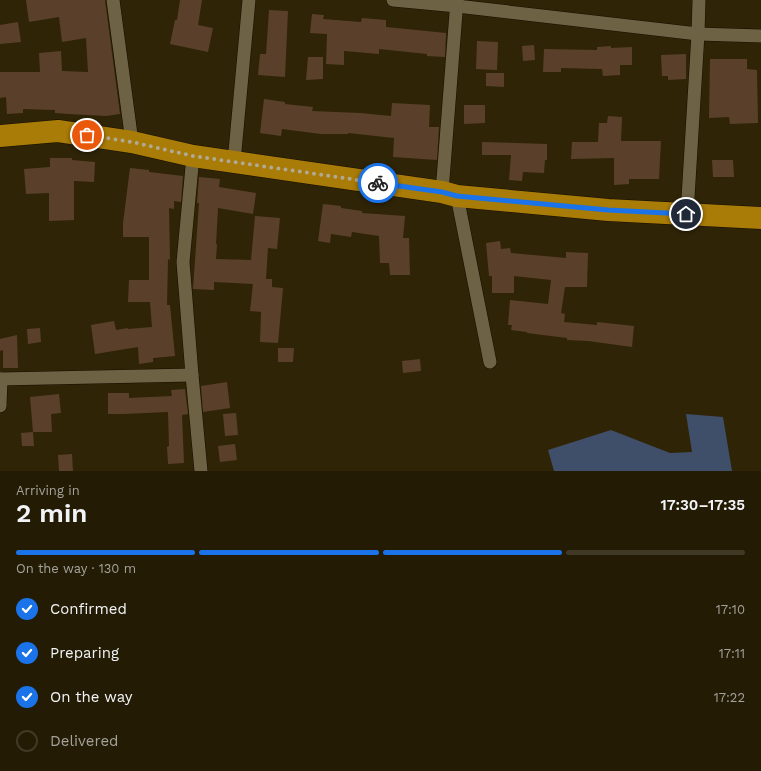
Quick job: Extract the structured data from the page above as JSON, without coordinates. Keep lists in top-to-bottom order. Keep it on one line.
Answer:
{"page":{"heading":["2 min","Arriving in","17:30–17:35"],"bar":"On the way · 130 m","list":[["Confirmed","17:10"],["Preparing","17:11"],["On the way","17:22"],"Delivered"]}}
